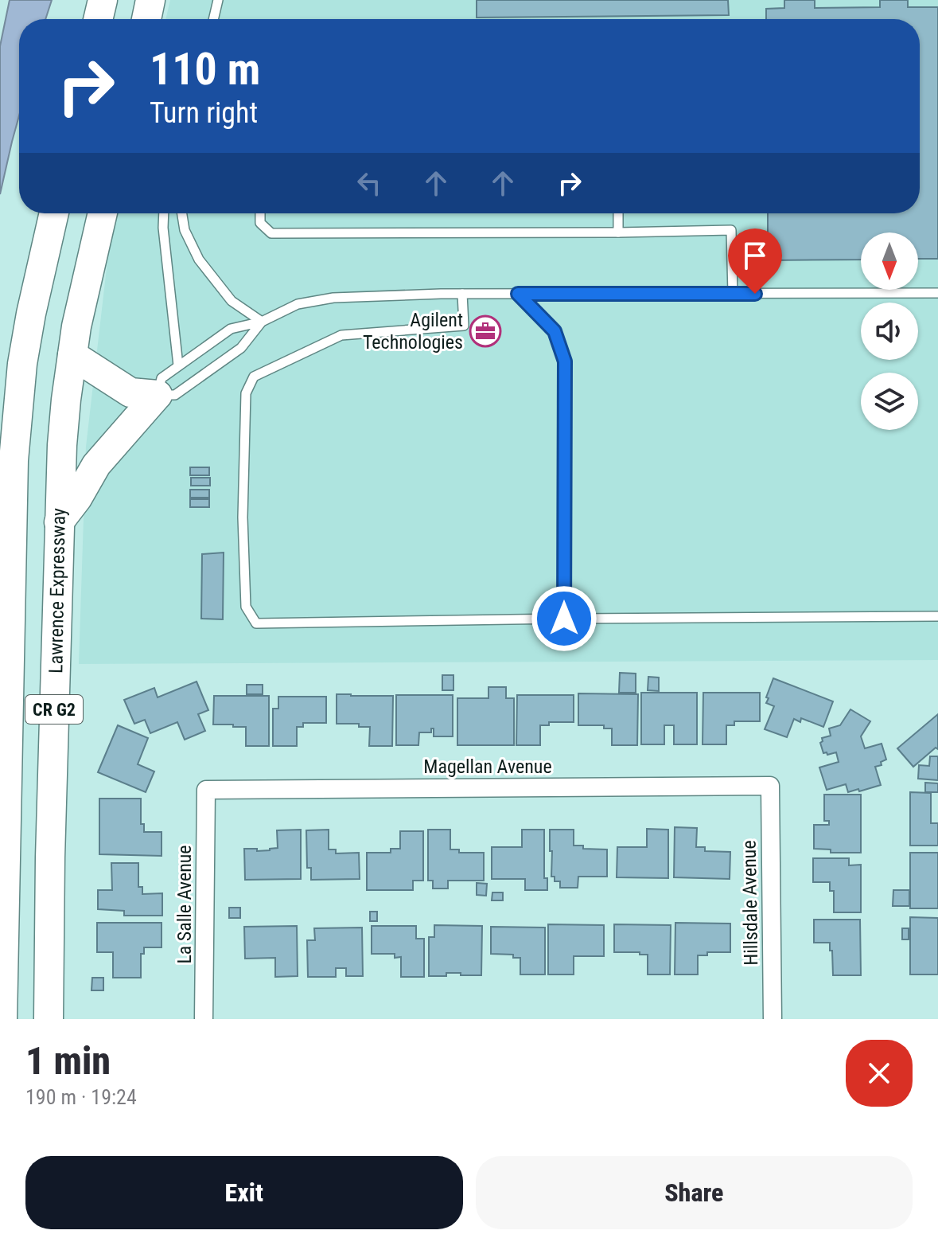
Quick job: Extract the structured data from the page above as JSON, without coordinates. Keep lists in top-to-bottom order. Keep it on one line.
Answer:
{"streets":{"highway":["Lawrence Expressway","CR G2"],"street":["Magellan Avenue","Hillsdale Avenue","La Salle Avenue"]},"crossings":[["Magellan Avenue","Hillsdale Avenue"],["Magellan Avenue","La Salle Avenue"]],"places":{"office":["Agilent Technologies"]},"north":"bottom","page":{"turn":["110 m","Turn right"],"heading":["1 min","190 m · 19:24"],"buttons":["Exit","Share"]}}
